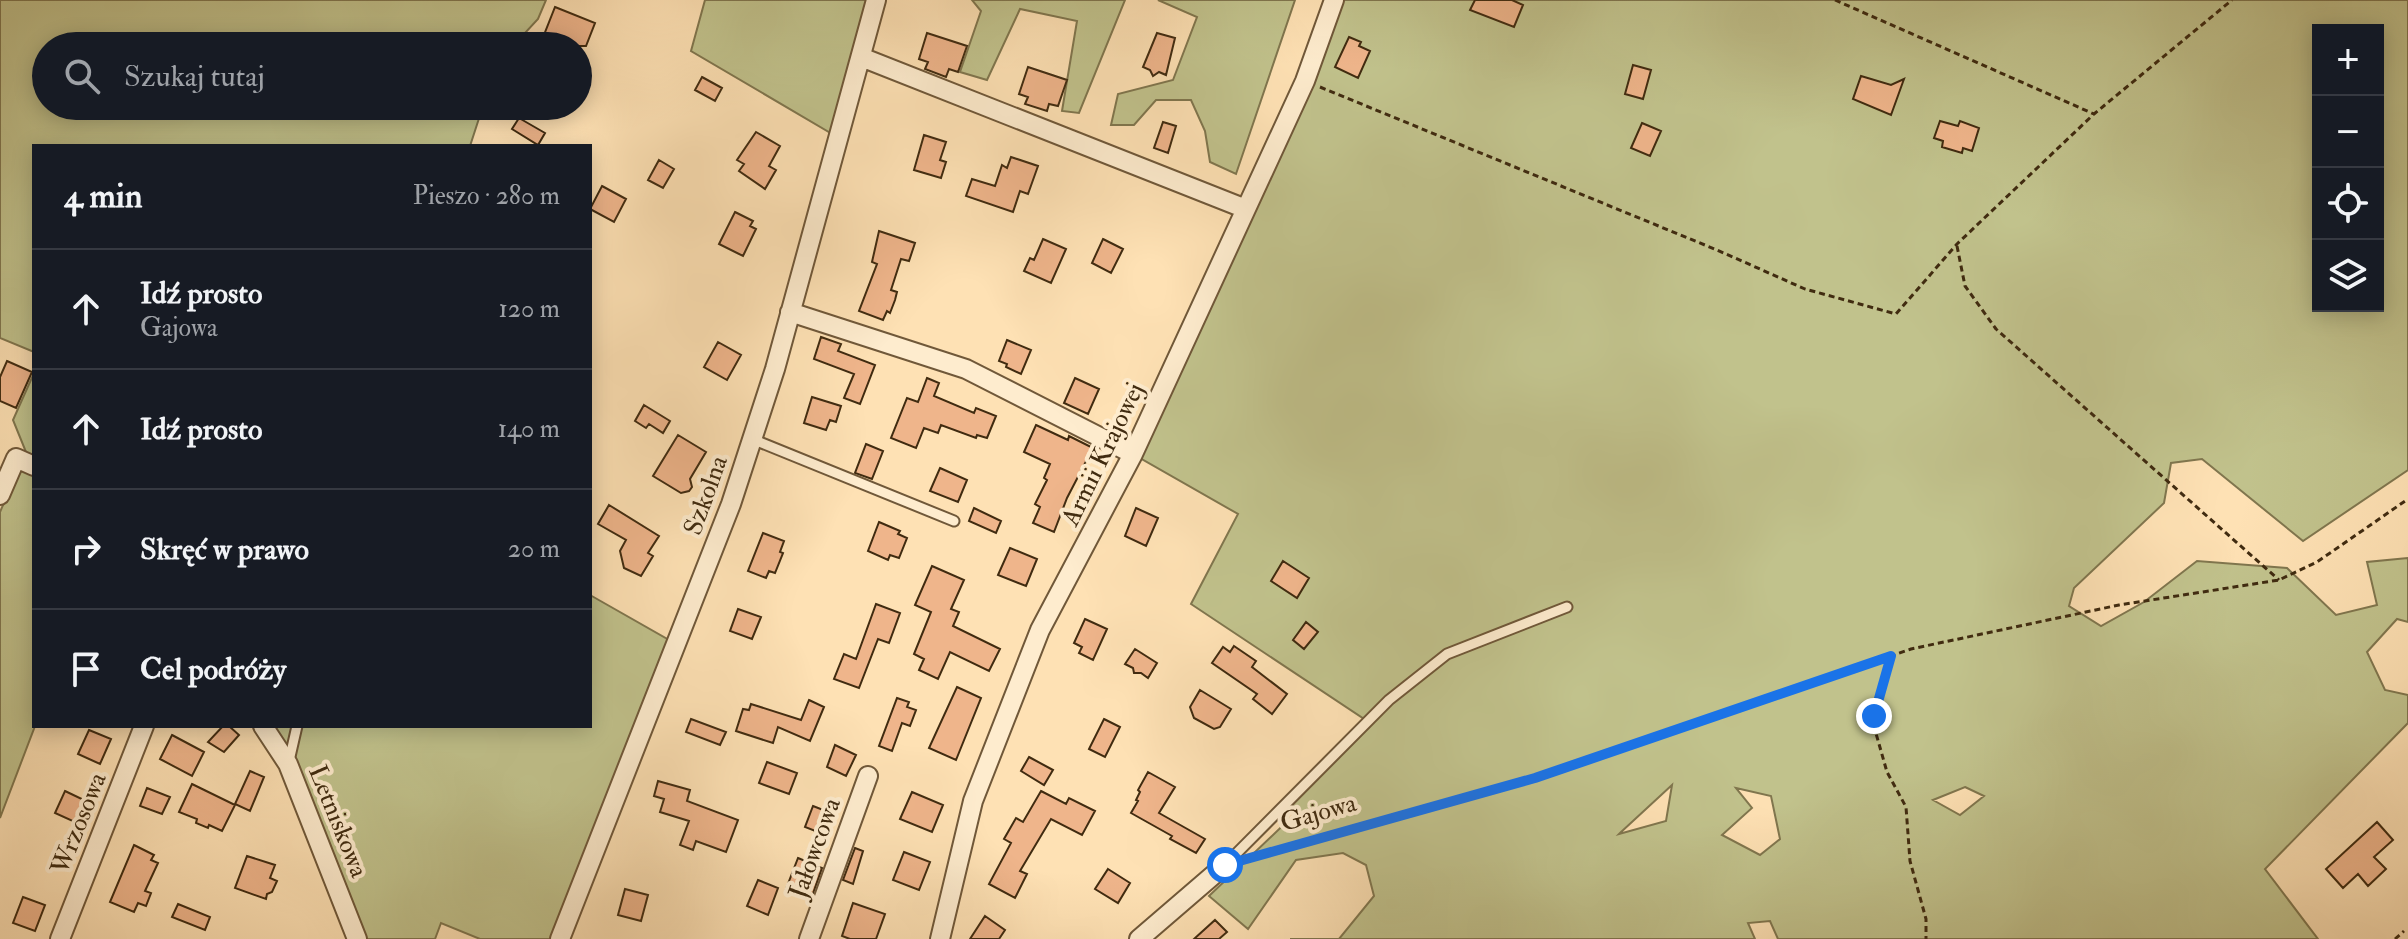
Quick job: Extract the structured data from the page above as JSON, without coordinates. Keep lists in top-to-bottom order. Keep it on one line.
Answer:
{"streets":{"street":["Armii Krajowej","Szkolna","Letniskowa","Wrzosowa","Jałowcowa"],"path":["Gajowa"]},"page":{"map_buttons":["+","−"],"search":"Szukaj tutaj","heading":["4 min","Pieszo · 280 m"],"list":[["Idź prosto","Gajowa","120 m"],["Idź prosto","140 m"],["Skręć w prawo","20 m"],"Cel podróży"]}}
